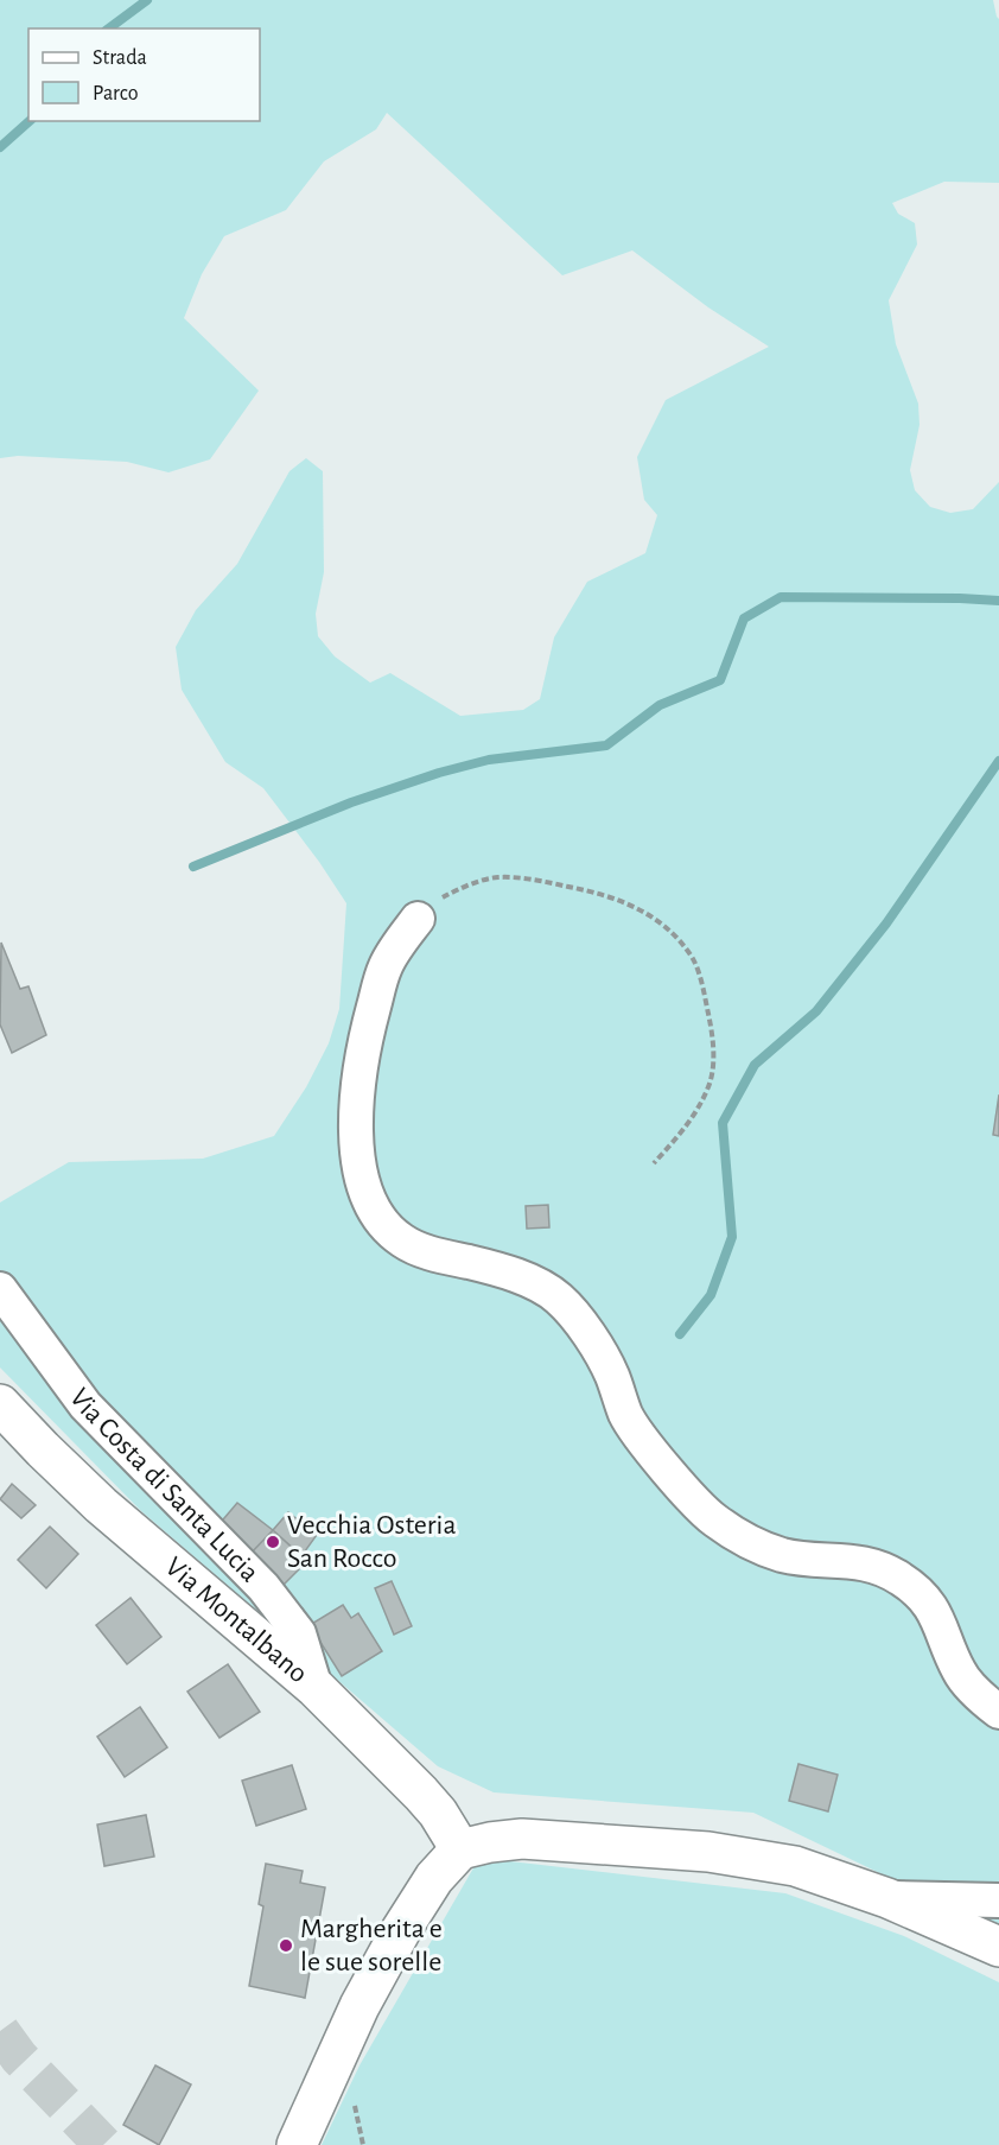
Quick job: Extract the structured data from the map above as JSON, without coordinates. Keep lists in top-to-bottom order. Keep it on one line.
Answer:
{"streets":{"street":["Via Costa di Santa Lucia","Via Montalbano"]},"crossings":[["Via Costa di Santa Lucia","Via Montalbano"]],"places":["Vecchia Osteria San Rocco","Margherita e le sue sorelle"],"legend":["Strada","Parco"]}
